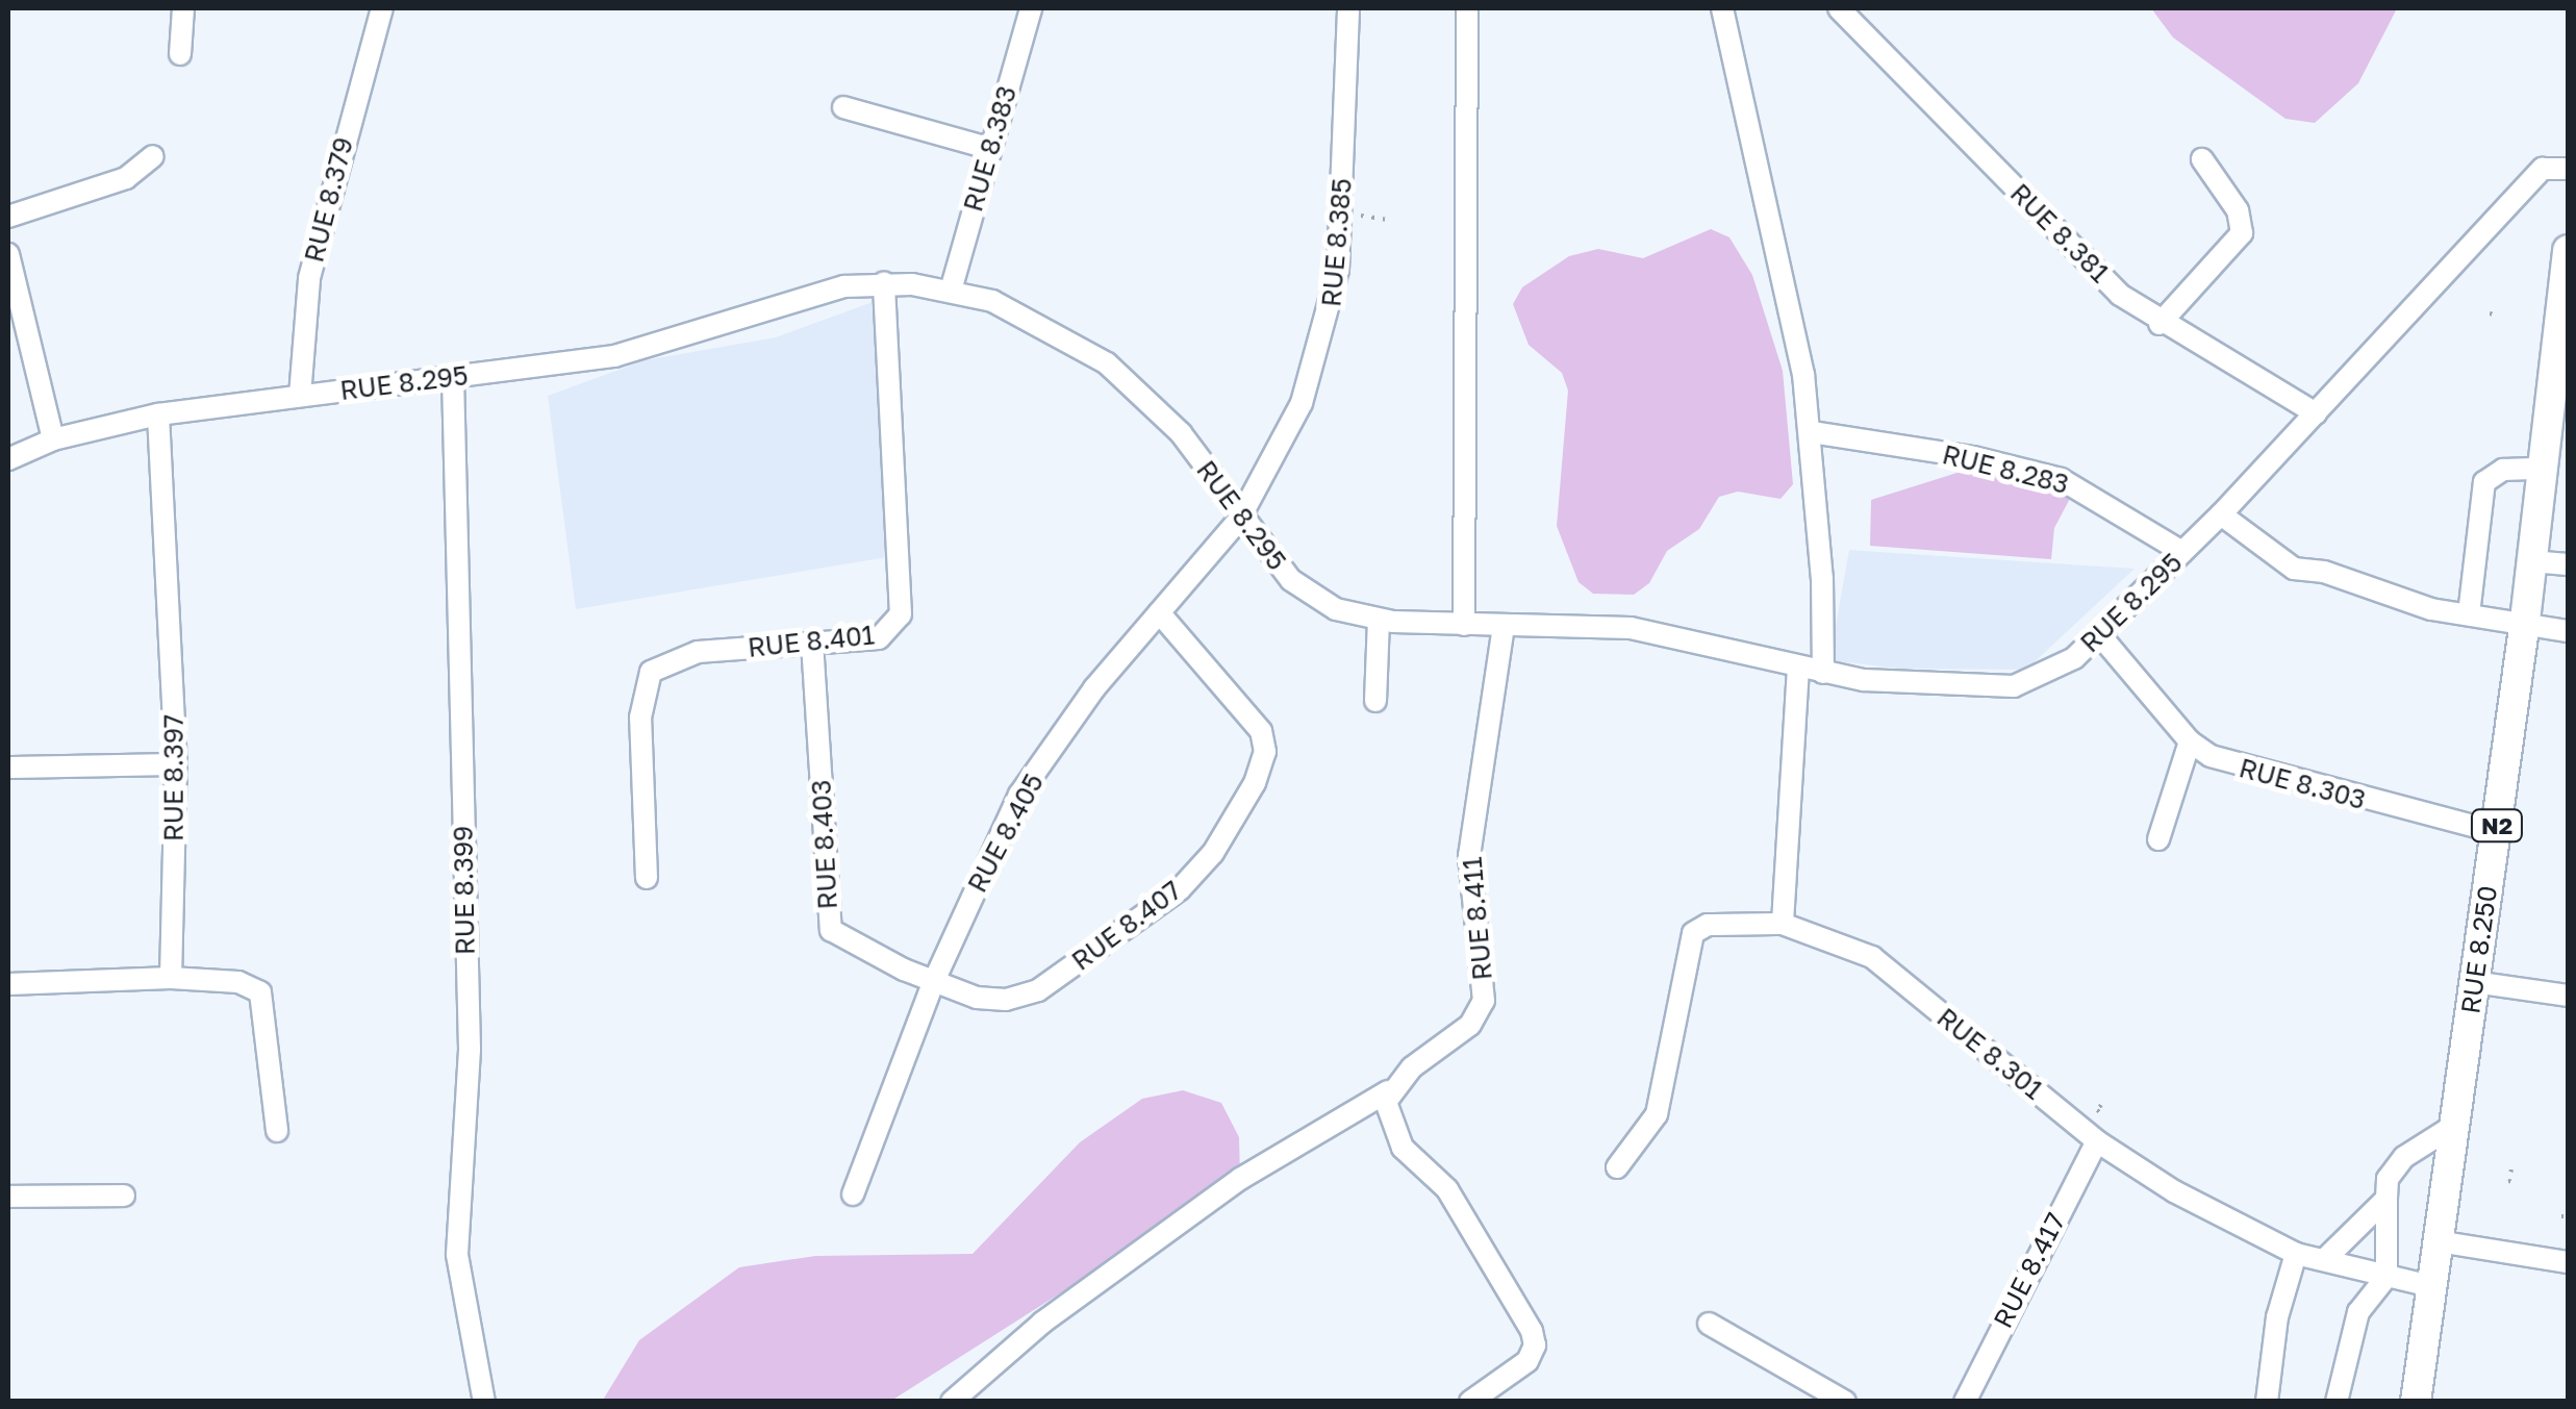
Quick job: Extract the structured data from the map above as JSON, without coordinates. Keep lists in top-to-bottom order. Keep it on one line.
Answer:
{"streets":{"highway":["N2","RUE 8.250"],"street":["RUE 8.383","RUE 8.379","RUE 8.381","RUE 8.385","RUE 8.295","RUE 8.283","RUE 8.401","RUE 8.397","RUE 8.303","RUE 8.405","RUE 8.403","RUE 8.399","RUE 8.411","RUE 8.407","RUE 8.301","RUE 8.417"]},"crossings":[["RUE 8.383","RUE 8.295"],["RUE 8.379","RUE 8.295"],["RUE 8.381","RUE 8.295"],["RUE 8.385","RUE 8.295"],["RUE 8.385","RUE 8.405"],["RUE 8.295","RUE 8.283"],["RUE 8.295","RUE 8.401"],["RUE 8.295","RUE 8.397"],["RUE 8.295","RUE 8.303"],["RUE 8.295","RUE 8.405"],["RUE 8.295","RUE 8.399"],["RUE 8.295","RUE 8.411"],["RUE 8.401","RUE 8.403"],["RUE 8.303","RUE 8.250"],["RUE 8.405","RUE 8.403"],["RUE 8.405","RUE 8.407"],["RUE 8.403","RUE 8.407"],["RUE 8.250","RUE 8.301"],["RUE 8.301","RUE 8.417"]]}
